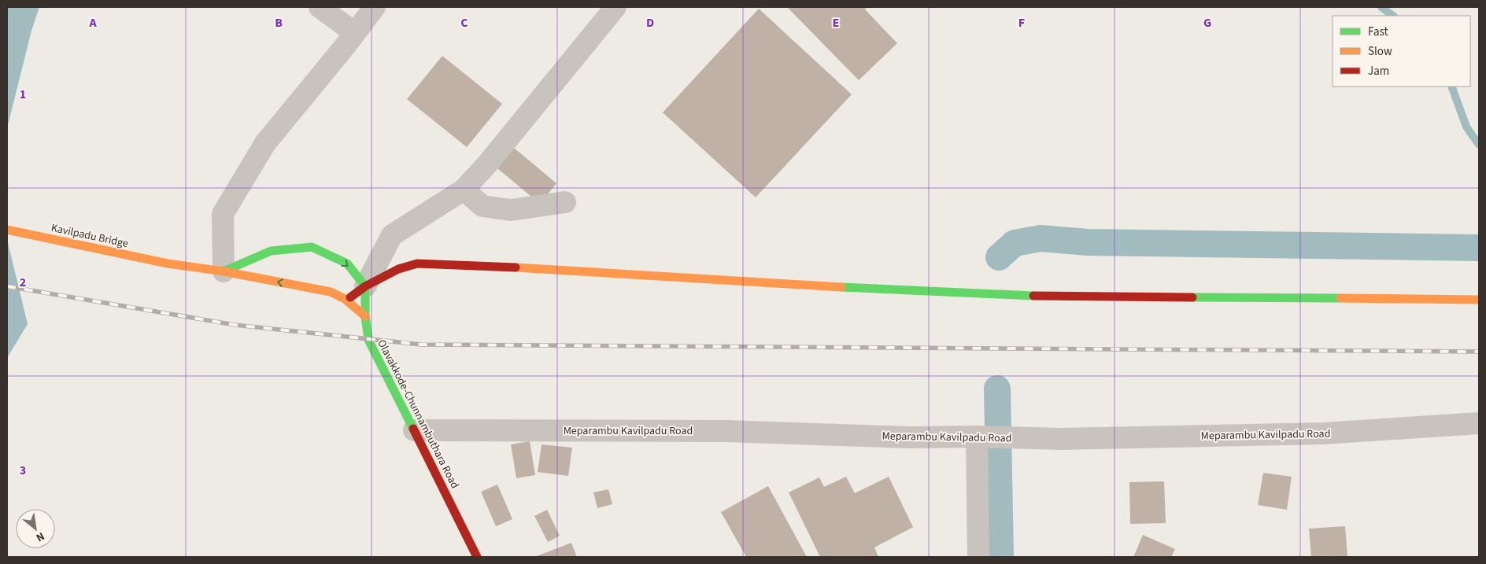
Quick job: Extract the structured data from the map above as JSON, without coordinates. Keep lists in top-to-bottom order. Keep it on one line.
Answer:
{"streets":{"main road":["Kavilpadu Bridge","Olavakkode-Chunnambuthara Road"],"street":["Meparambu Kavilpadu Road"]},"crossings":[["Olavakkode-Chunnambuthara Road","Meparambu Kavilpadu Road"]],"legend":["Fast","Slow","Jam"],"north":"bottom right","grid":{"columns":["A","B","C","D","E","F","G"],"rows":["1","2","3"]}}
